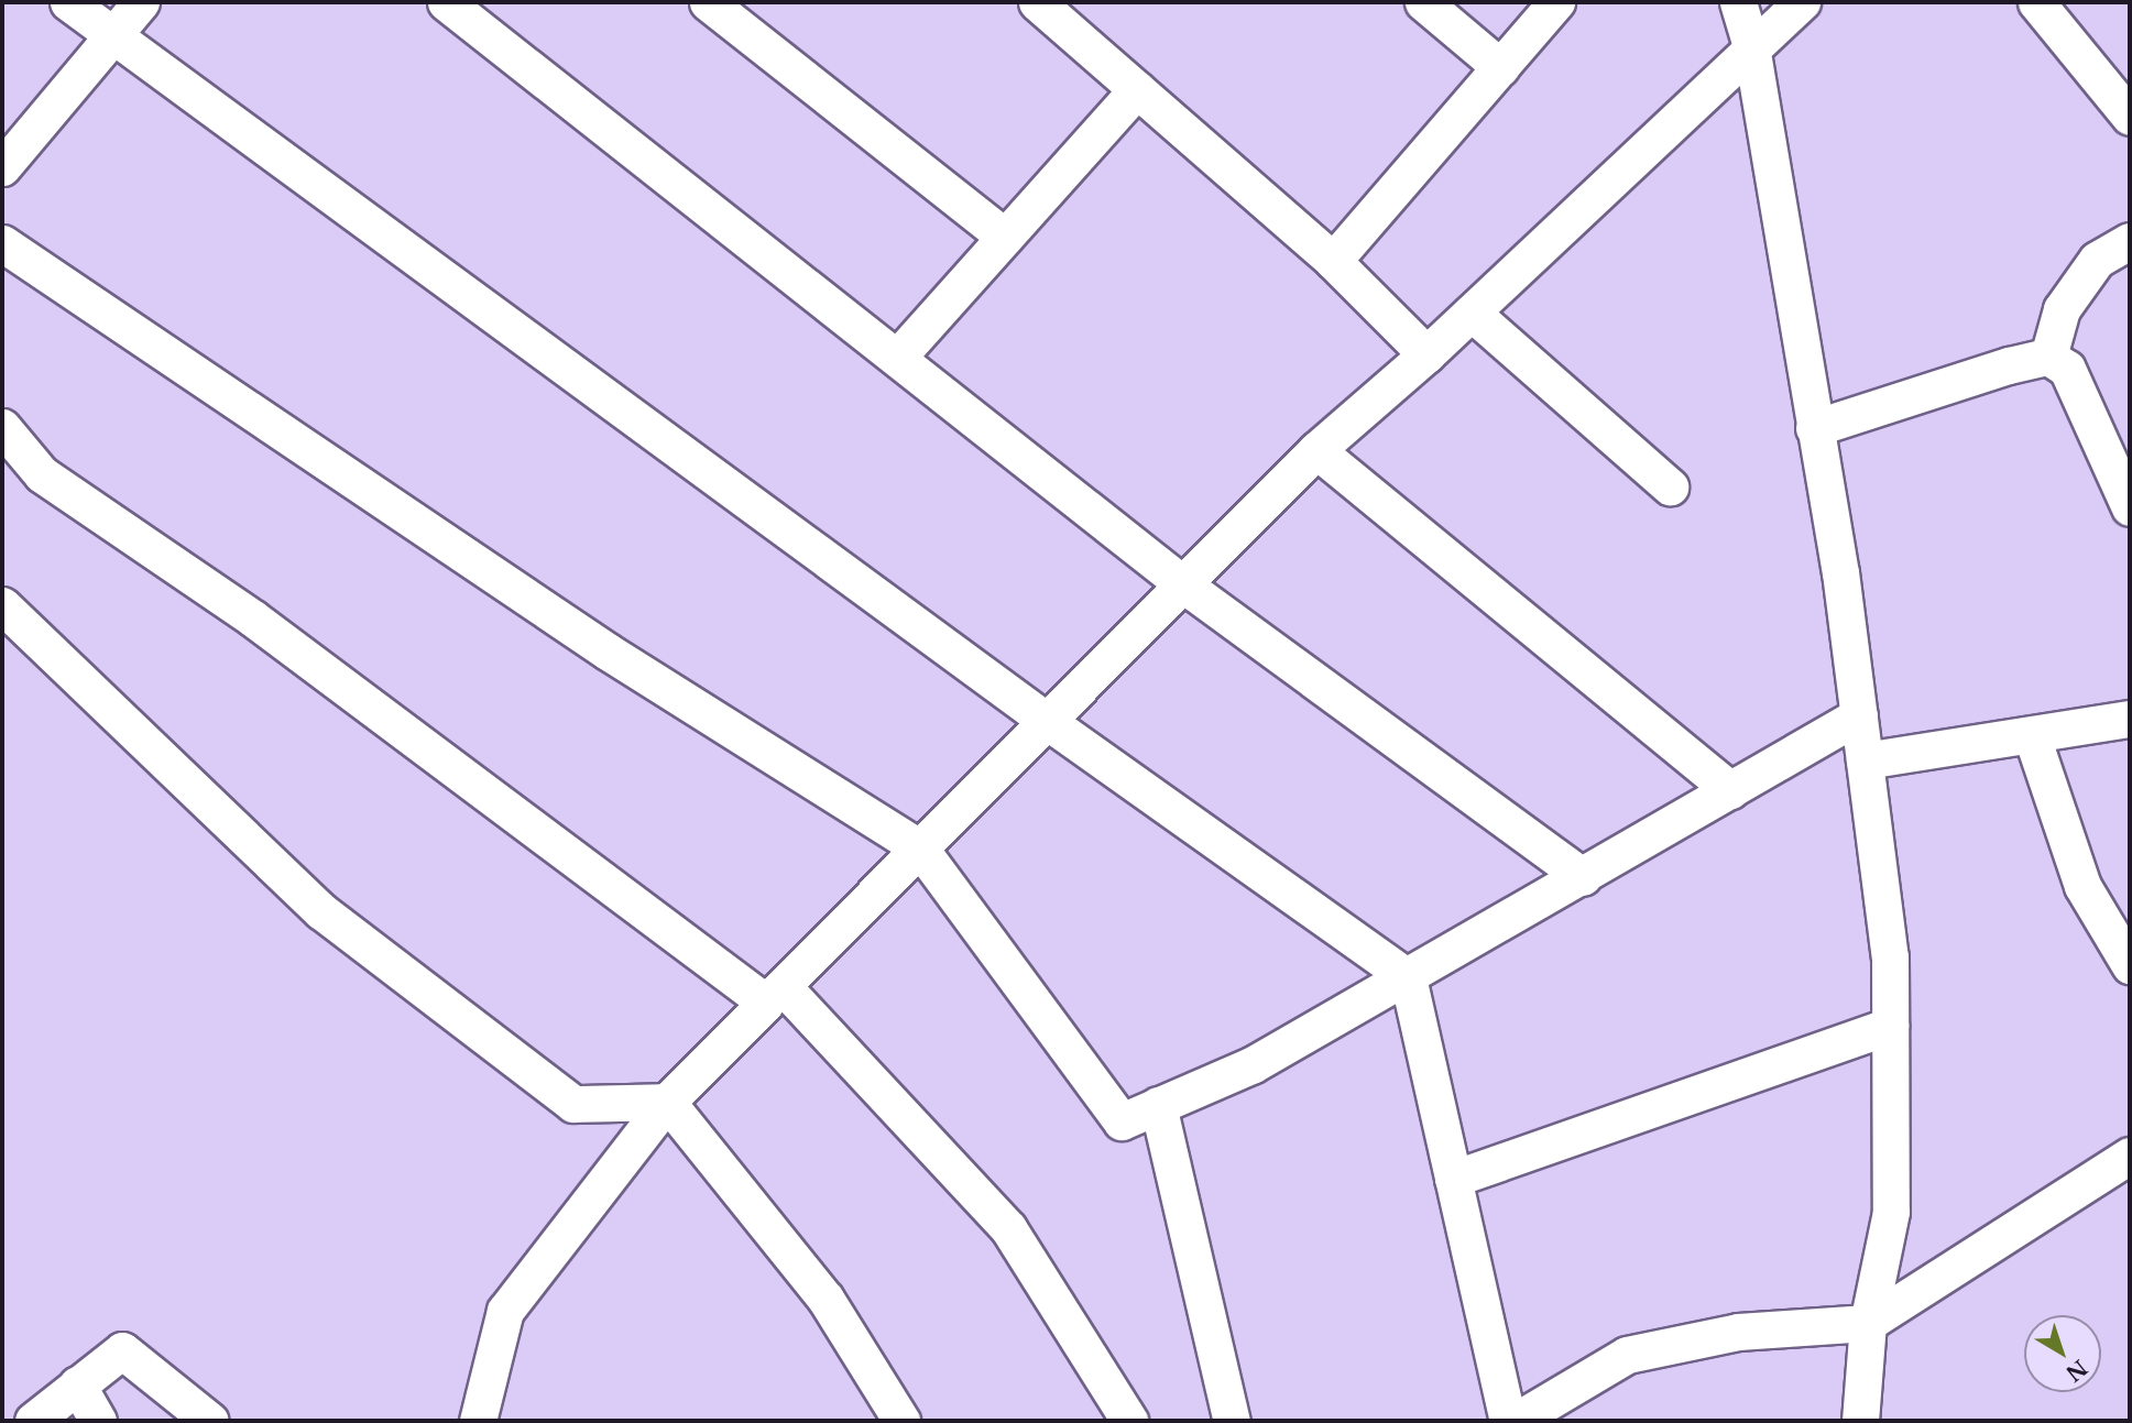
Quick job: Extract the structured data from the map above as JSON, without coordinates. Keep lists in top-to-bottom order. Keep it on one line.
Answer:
{"north":"bottom right"}
